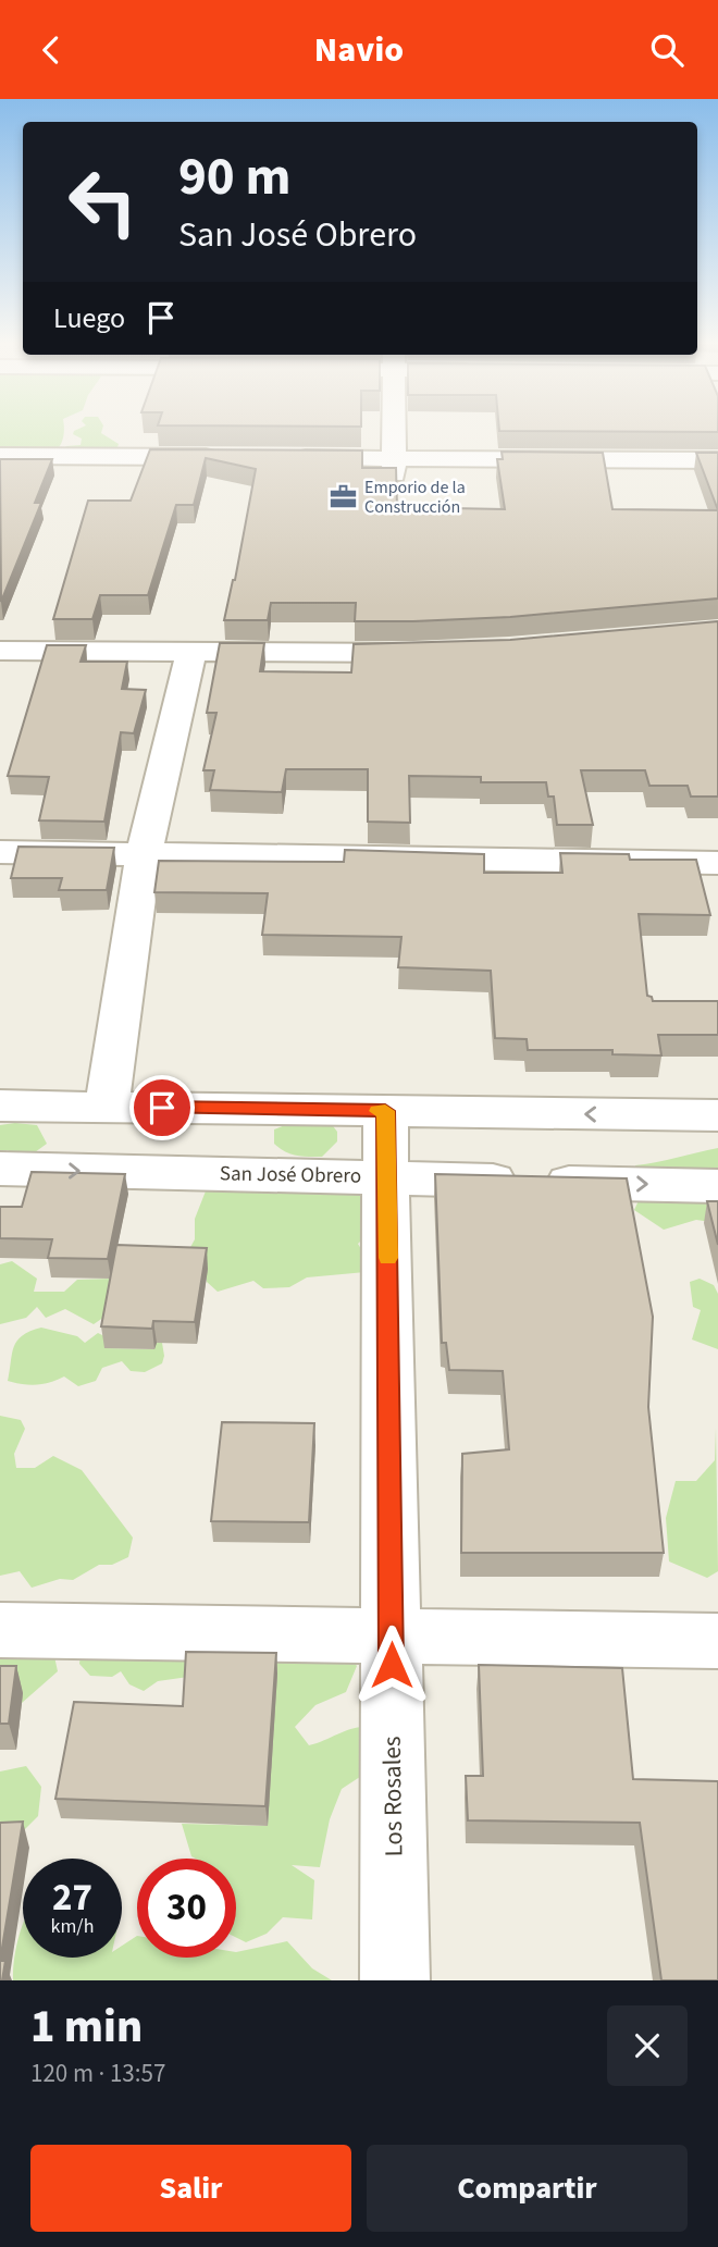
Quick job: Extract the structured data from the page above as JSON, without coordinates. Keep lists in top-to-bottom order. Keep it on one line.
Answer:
{"streets":{"street":["San José Obrero","Los Rosales"]},"crossings":[["San José Obrero","Los Rosales"]],"places":{"office":["Emporio de la Construcción"]},"page":{"header":"Navio","turn":["90 m","San José Obrero"],"then":"Luego","speed":"27 km/h","limit":"30","heading":["1 min","120 m · 13:57"],"buttons":["Salir","Compartir"]}}
